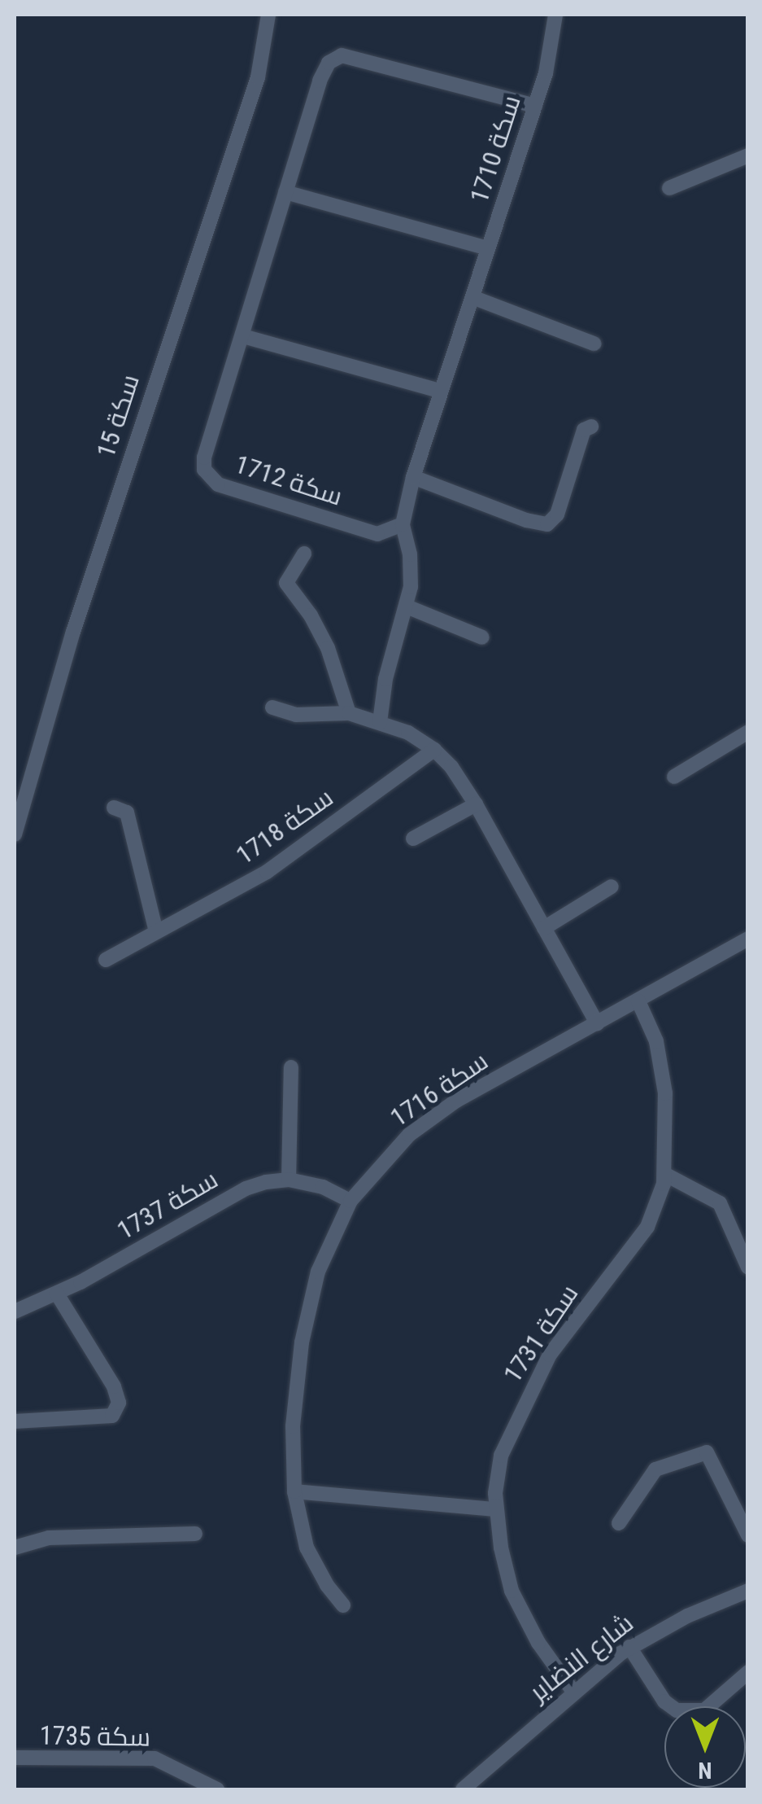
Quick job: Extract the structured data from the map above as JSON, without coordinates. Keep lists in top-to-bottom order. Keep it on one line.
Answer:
{"streets":{"street":["سكة 1710","سكة 15","سكة 1712","سكة 1718","سكة 1716","سكة 1737","سكة 1731","شارع النضاير","سكة 1735"]},"crossings":[["سكة 1710","سكة 1712"],["سكة 1716","سكة 1737"],["سكة 1716","سكة 1731"],["سكة 1731","شارع النضاير"]],"north":"bottom"}
